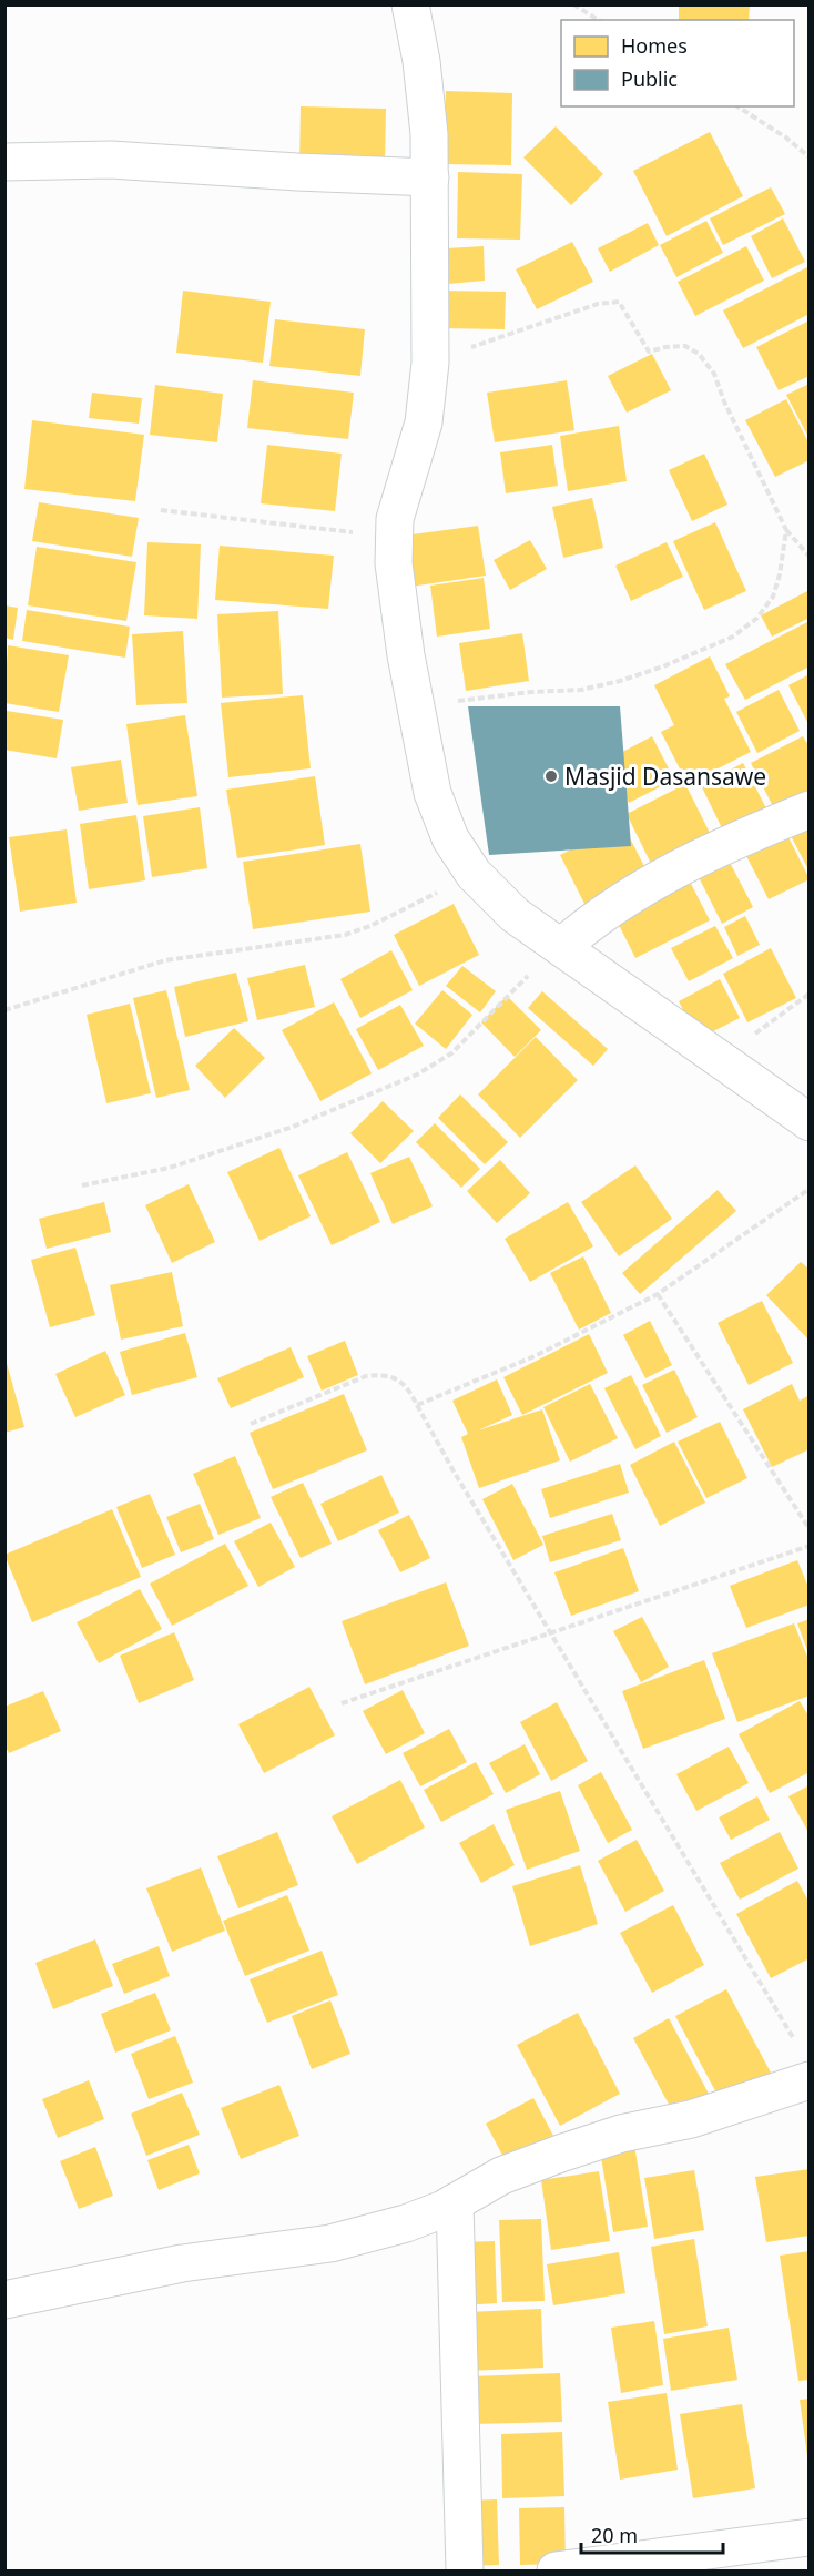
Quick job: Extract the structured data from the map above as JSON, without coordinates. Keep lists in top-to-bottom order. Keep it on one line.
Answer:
{"places":["Masjid Dasansawe"],"legend":["Homes","Public"],"scale_bar":"20 m"}
